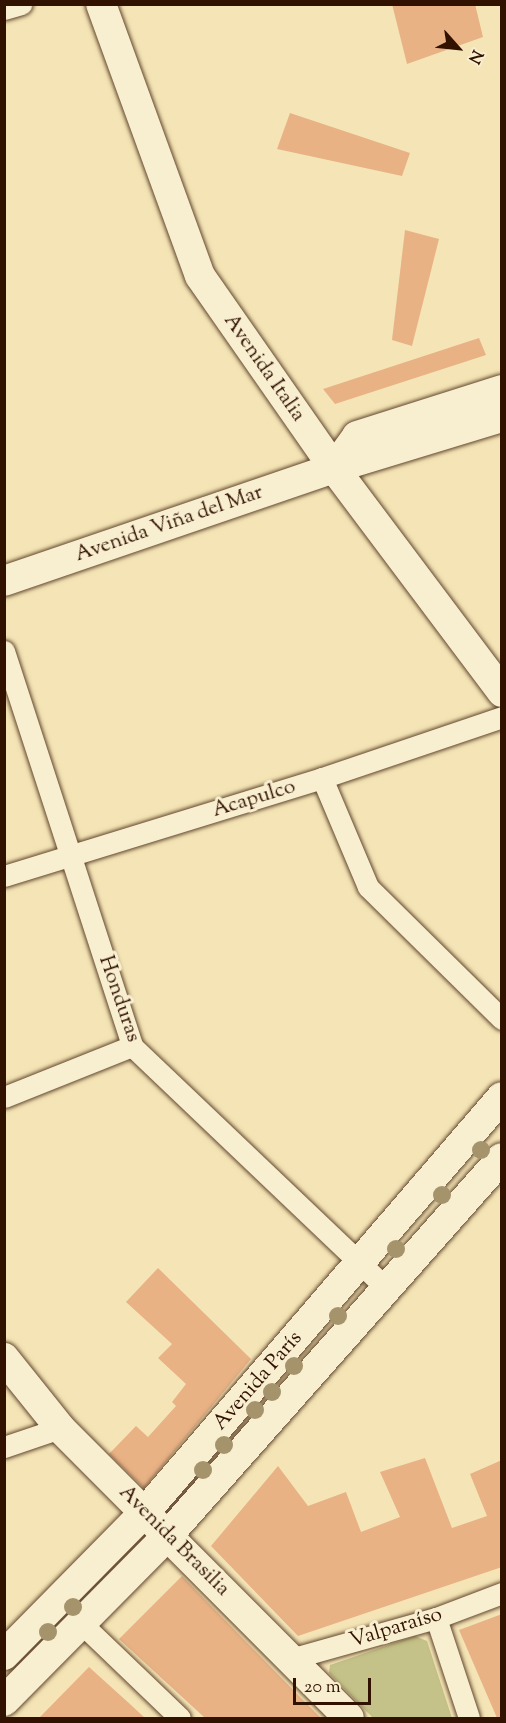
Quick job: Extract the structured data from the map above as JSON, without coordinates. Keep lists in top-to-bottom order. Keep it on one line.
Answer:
{"streets":{"street":["Avenida Italia","Avenida Viña del Mar","Acapulco","Honduras","Avenida París","Avenida Brasilia","Valparaíso"]},"crossings":[["Avenida Italia","Avenida Viña del Mar"],["Acapulco","Honduras"],["Honduras","Avenida París"],["Avenida París","Avenida Brasilia"],["Avenida Brasilia","Valparaíso"]],"scale_bar":"20 m","north":"bottom right"}
